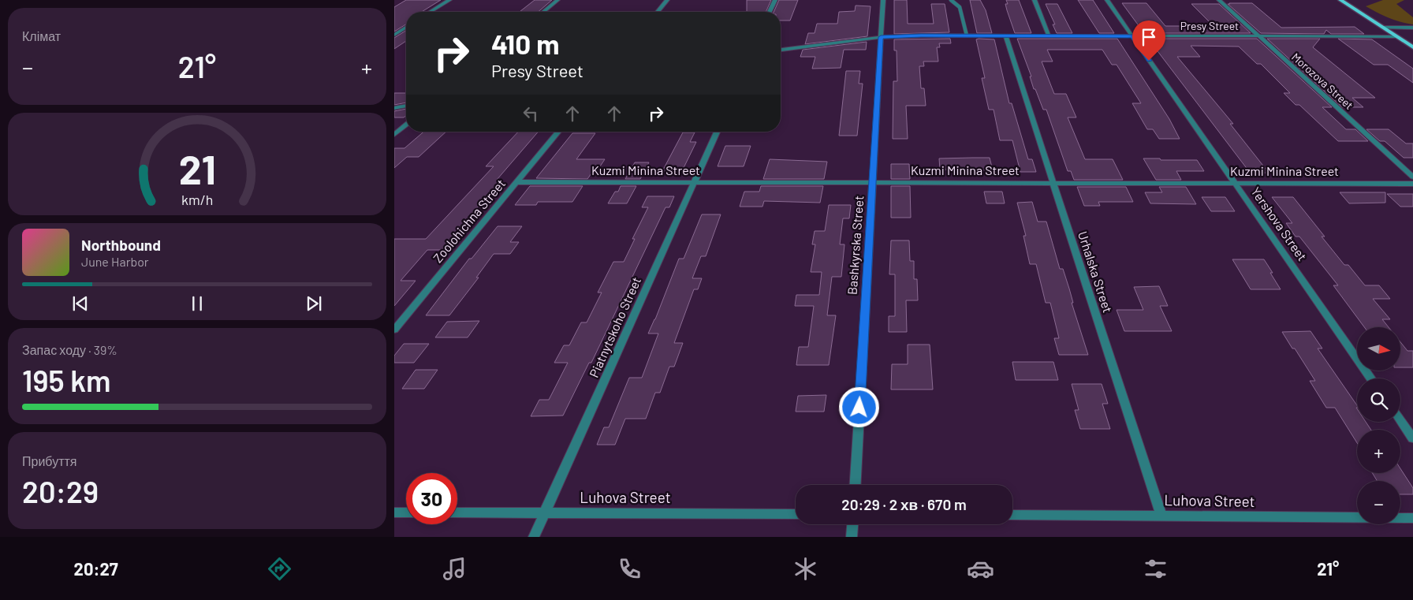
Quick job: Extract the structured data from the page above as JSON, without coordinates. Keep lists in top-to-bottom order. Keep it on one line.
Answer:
{"streets":{"street":["Presy Street","Morozova Street","Kuzmi Minina Street","Zoolohichna Street","Yershova Street","Bashkyrska Street","Urhalska Street","Piatnytskoho Street","Luhova Street"]},"crossings":[["Presy Street","Morozova Street"],["Presy Street","Yershova Street"],["Presy Street","Bashkyrska Street"],["Presy Street","Urhalska Street"],["Kuzmi Minina Street","Zoolohichna Street"],["Kuzmi Minina Street","Yershova Street"],["Kuzmi Minina Street","Bashkyrska Street"],["Kuzmi Minina Street","Urhalska Street"],["Kuzmi Minina Street","Piatnytskoho Street"],["Urhalska Street","Luhova Street"],["Piatnytskoho Street","Luhova Street"]],"north":"right","page":{"tile":["Клімат",["Запас ходу · 39%","195 km"],["Прибуття","20:29"]],"turn":["410 m","Presy Street"],"heat":["−","21°","+"],"song":["Northbound","June Harbor"],"map_buttons":["+","−"],"limit":"30","trip":"20:29 · 2 хв · 670 m","tabs":["20:27","21°"],"gauge":["21","km/h"]}}
